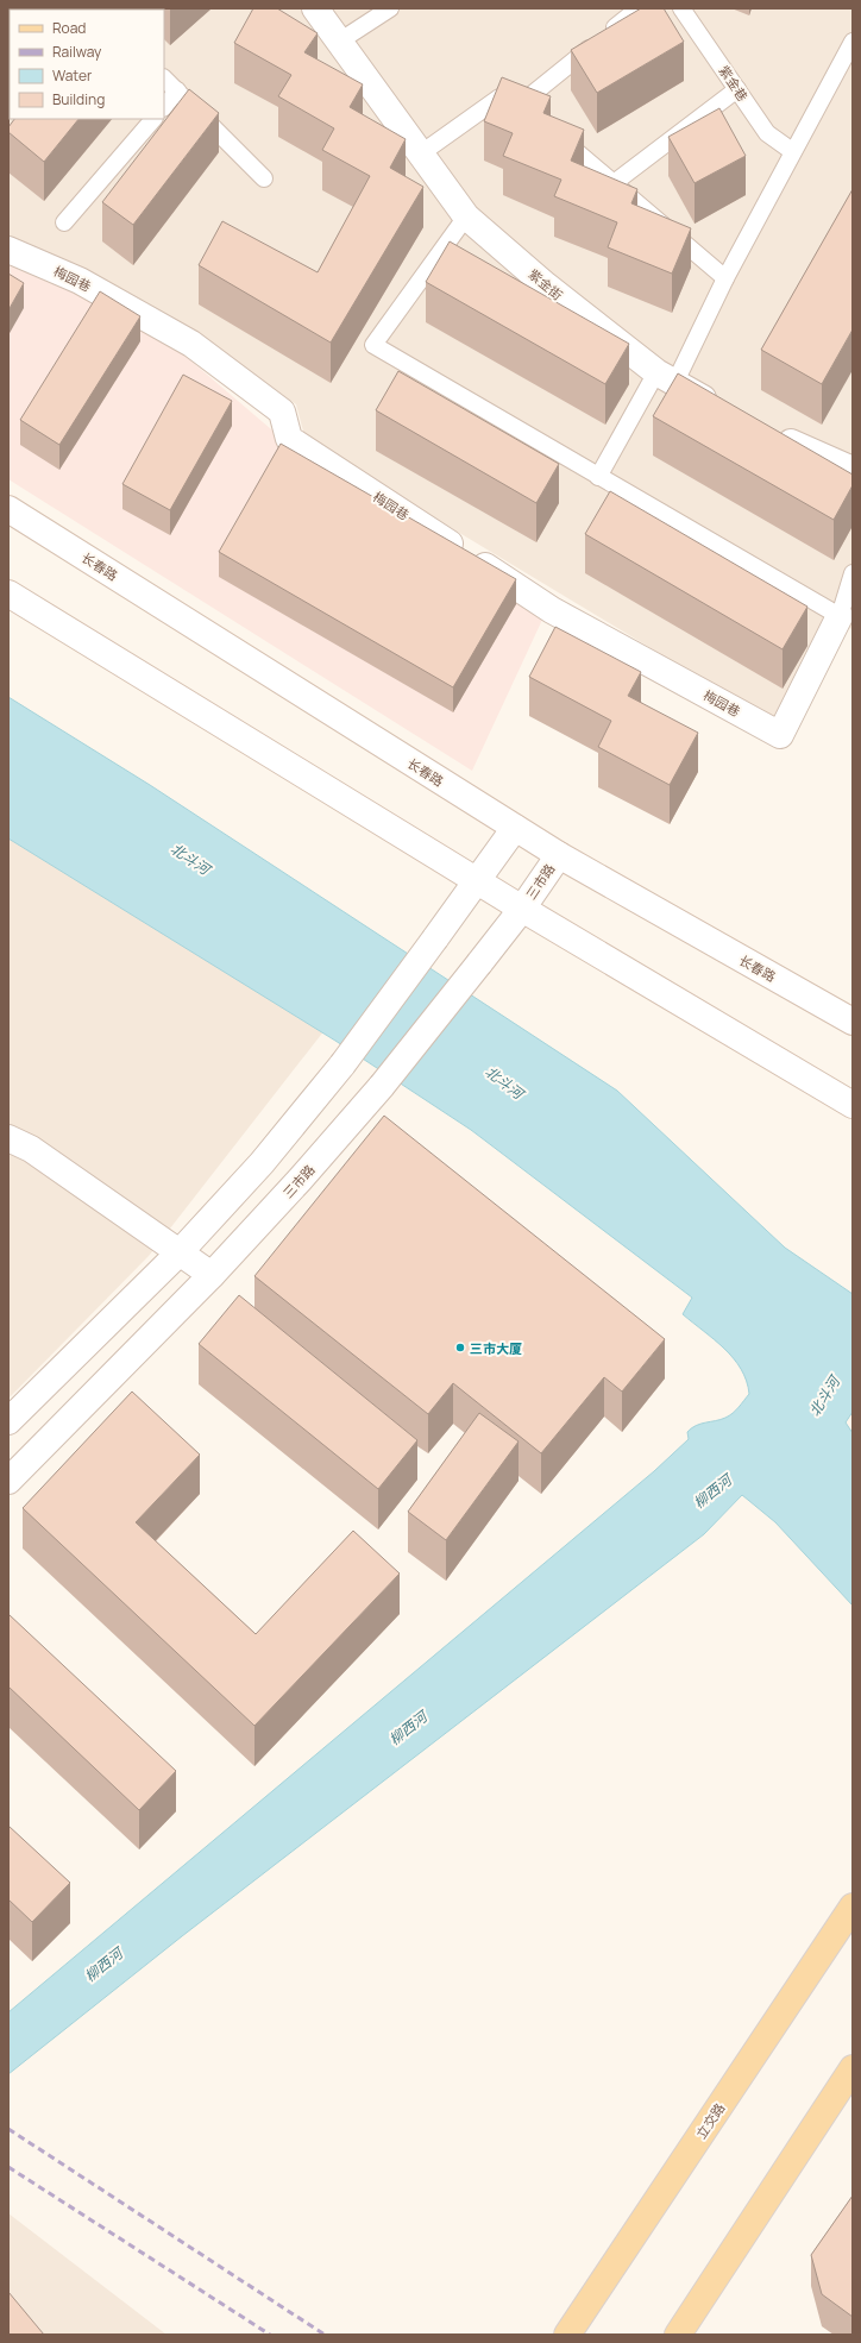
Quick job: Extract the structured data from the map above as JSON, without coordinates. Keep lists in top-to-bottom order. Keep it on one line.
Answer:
{"streets":{"main road":["立交路"],"street":["梅园巷","紫金街","长春路","三市路"],"lane":["紫金巷"]},"crossings":[["长春路","三市路"]],"water":["北斗河","柳西河"],"places":["三市大厦"],"legend":["Road","Railway","Water","Building"]}
